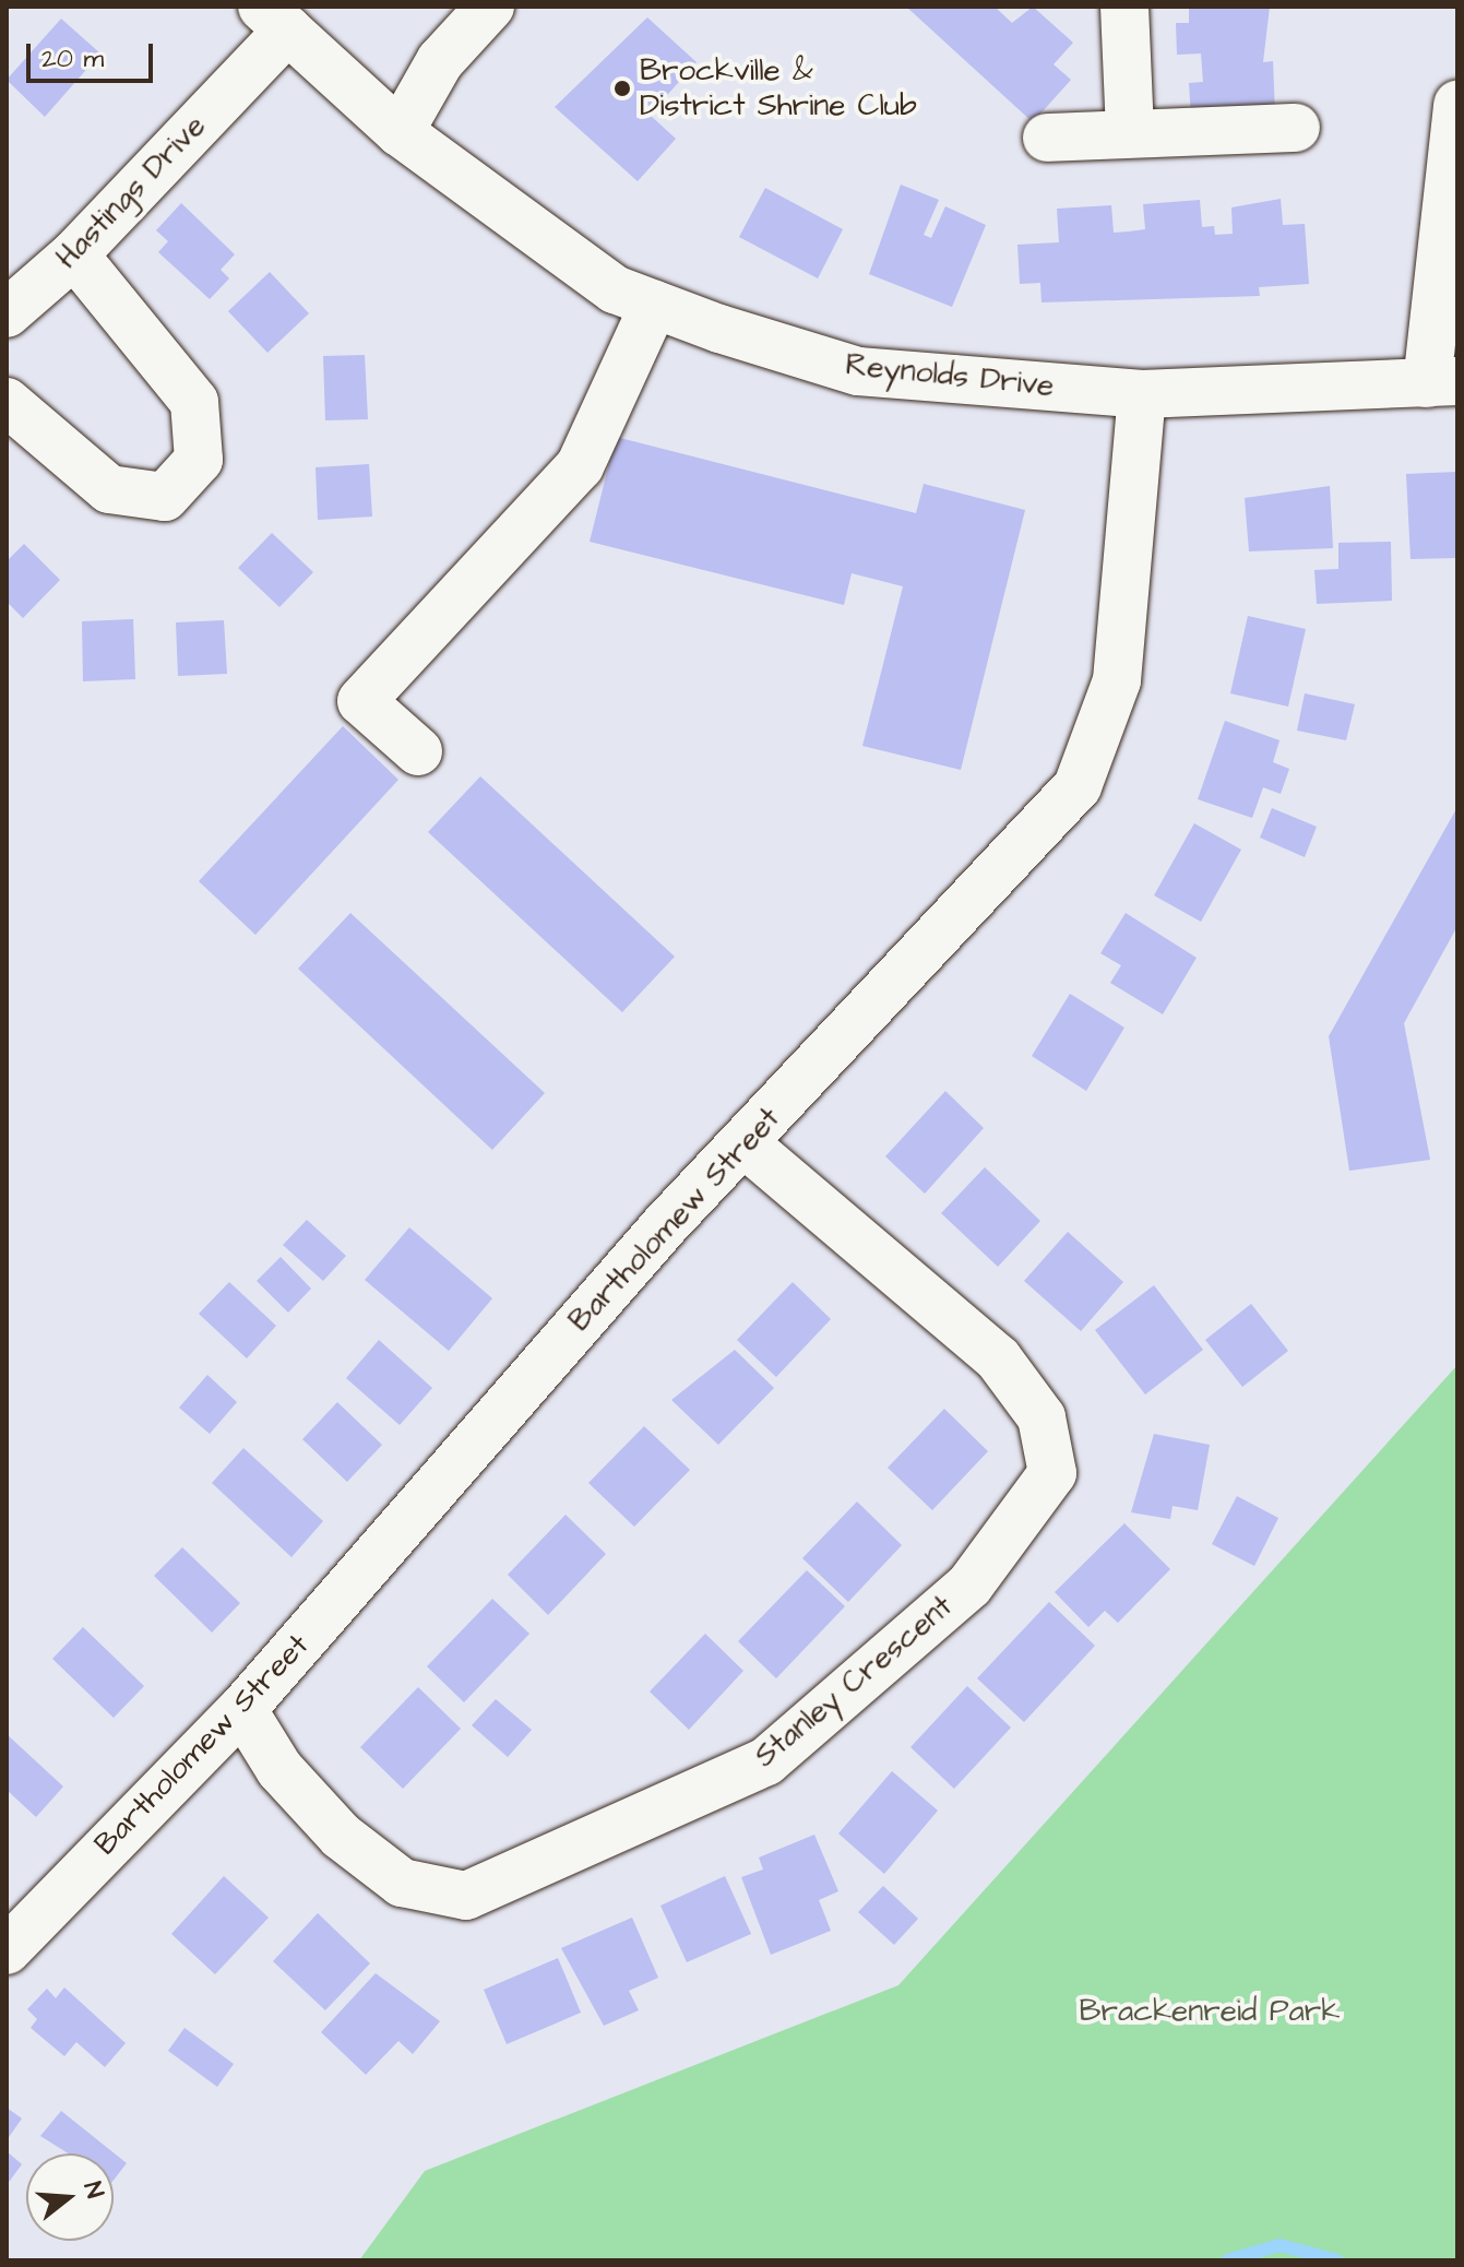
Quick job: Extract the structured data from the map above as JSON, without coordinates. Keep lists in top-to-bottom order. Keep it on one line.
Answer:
{"streets":{"street":["Hastings Drive","Reynolds Drive","Bartholomew Street","Stanley Crescent"]},"crossings":[["Hastings Drive","Reynolds Drive"],["Reynolds Drive","Bartholomew Street"],["Bartholomew Street","Stanley Crescent"]],"parks":["Brackenreid Park"],"places":["Brockville & District Shrine Club"],"scale_bar":"20 m","north":"right"}
